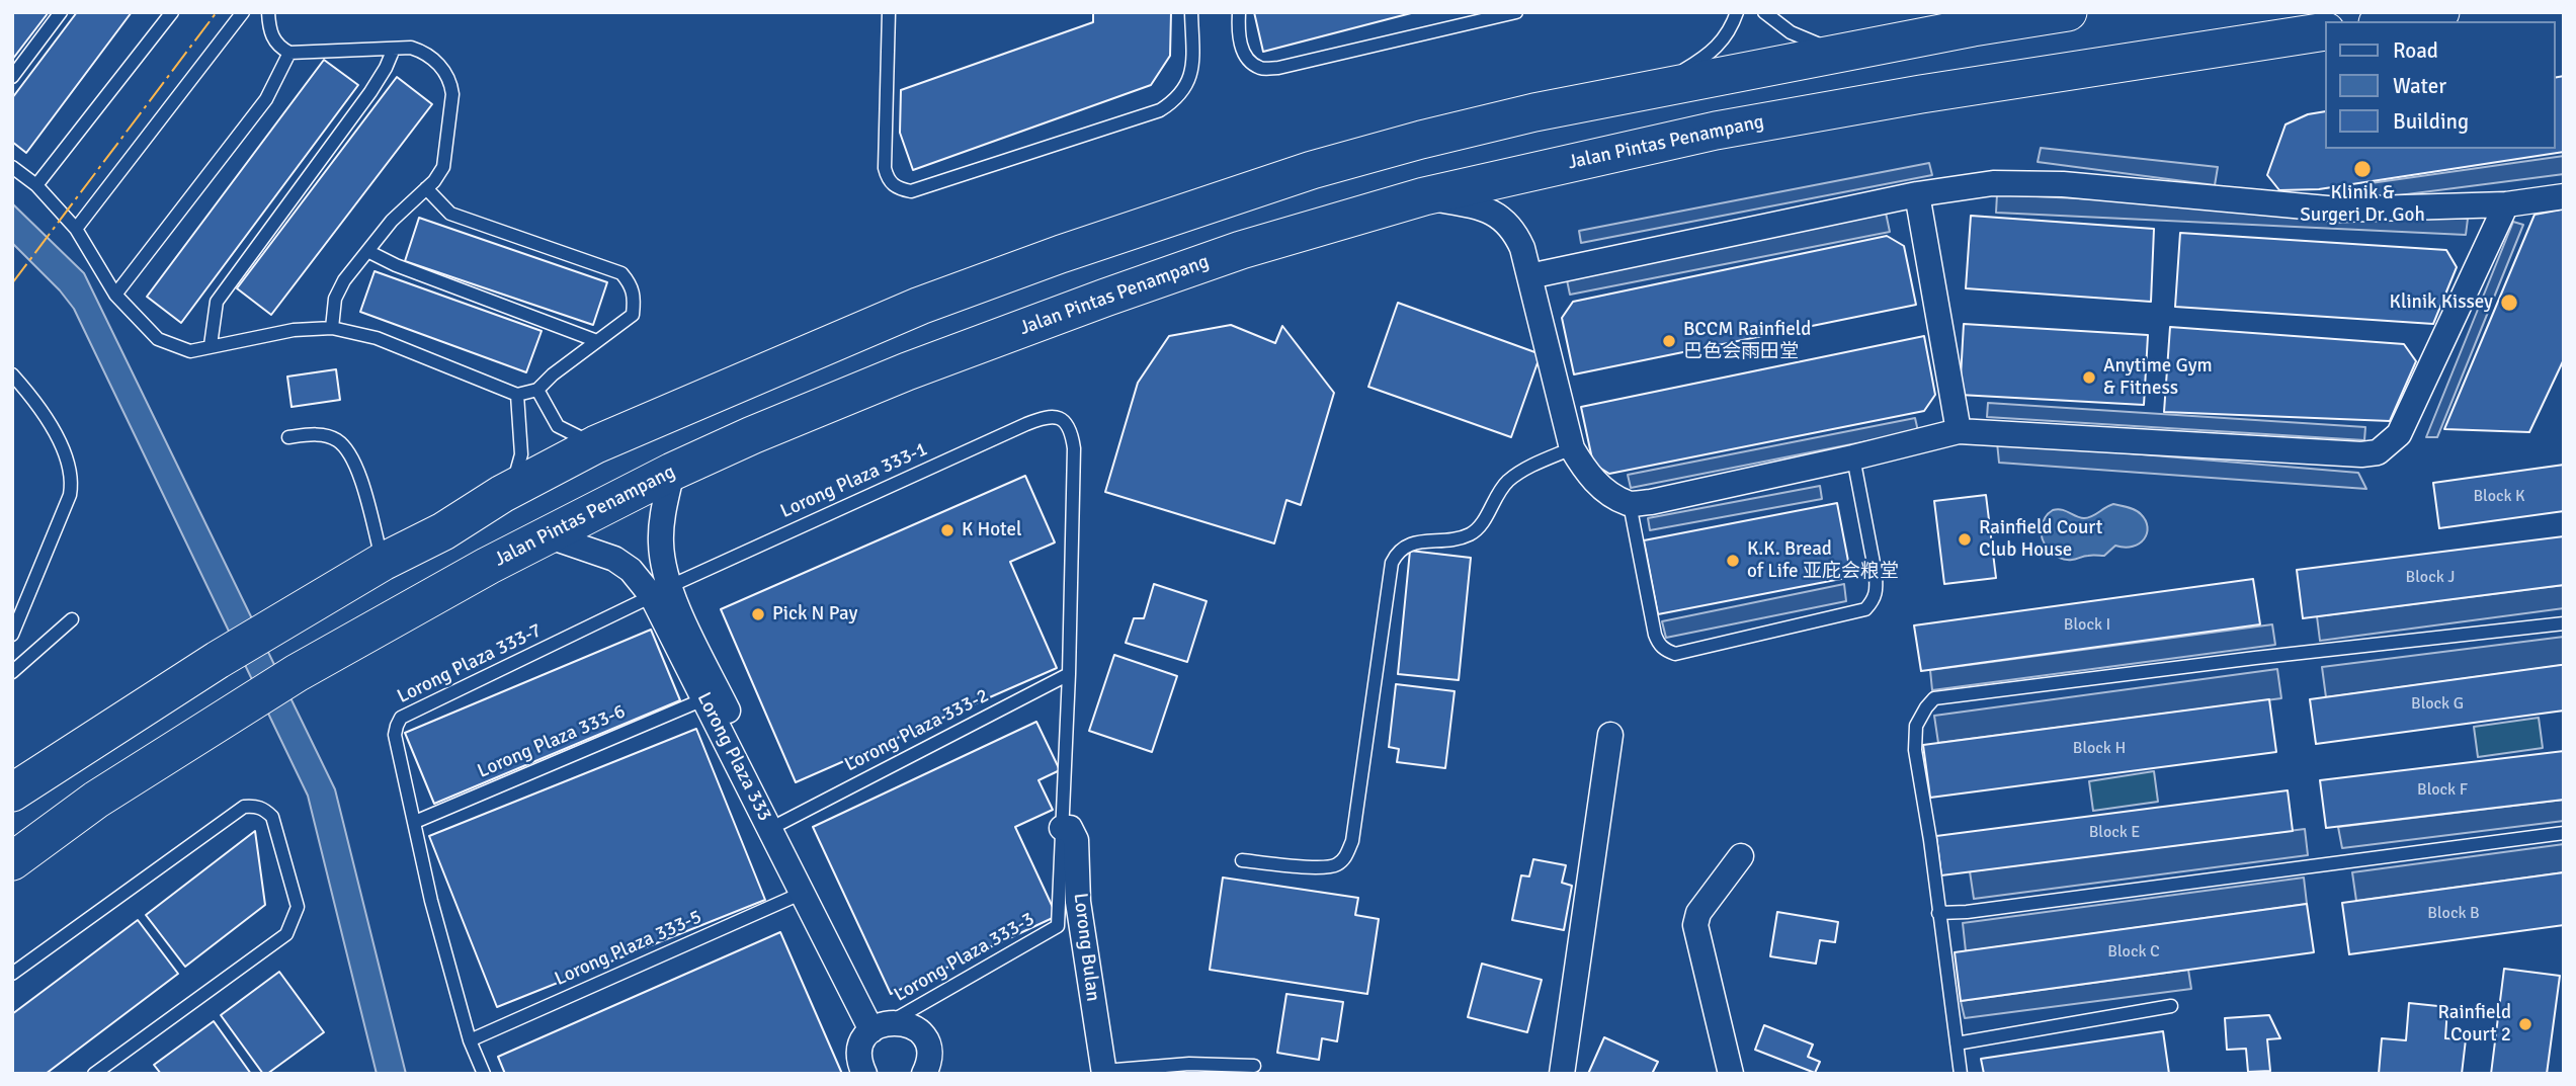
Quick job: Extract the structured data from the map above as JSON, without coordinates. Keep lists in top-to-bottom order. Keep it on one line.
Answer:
{"streets":{"main road":["Jalan Pintas Penampang"],"street":["Lorong Plaza 333","Lorong Bulan"],"lane":["Lorong Plaza 333-1","Lorong Plaza 333-7","Lorong Plaza 333-2","Lorong Plaza 333-6","Lorong Plaza 333-5","Lorong Plaza 333-3"]},"crossings":[["Jalan Pintas Penampang","Lorong Plaza 333"],["Lorong Plaza 333-1","Lorong Plaza 333-7"],["Lorong Plaza 333-1","Lorong Plaza 333-2"],["Lorong Plaza 333-1","Lorong Plaza 333"],["Lorong Plaza 333-7","Lorong Plaza 333-6"],["Lorong Plaza 333-7","Lorong Plaza 333"],["Lorong Plaza 333-7","Lorong Plaza 333-5"],["Lorong Plaza 333-2","Lorong Plaza 333"],["Lorong Plaza 333-6","Lorong Plaza 333"],["Lorong Plaza 333","Lorong Plaza 333-5"],["Lorong Plaza 333","Lorong Plaza 333-3"],["Lorong Bulan","Lorong Plaza 333-3"]],"places":["Klinik & Surgeri Dr. Goh","Klinik Kissey","BCCM Rainfield 巴色会雨田堂","Anytime Gym & Fitness","K Hotel","Rainfield Court Club House","K.K. Bread of Life 亚庇会粮堂","Pick N Pay","Rainfield Court 2"],"house_numbers":["Block K","Block J","Block I","Block G","Block H","Block F","Block E","Block B","Block C"],"legend":["Road","Water","Building"]}
